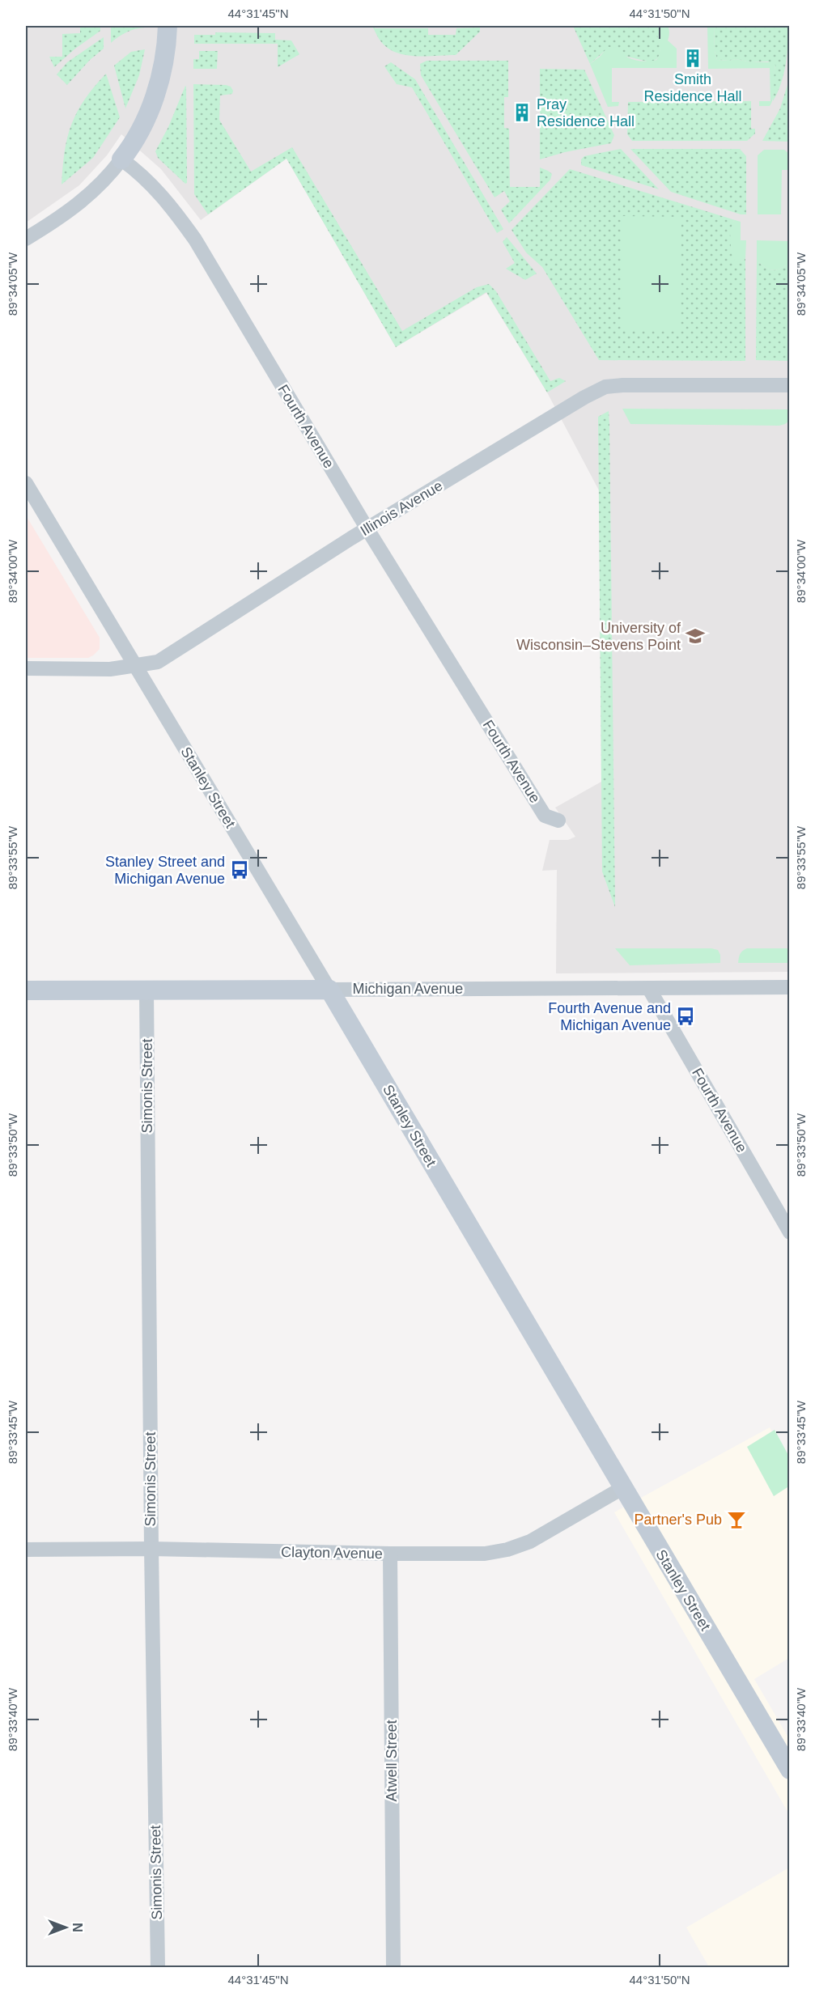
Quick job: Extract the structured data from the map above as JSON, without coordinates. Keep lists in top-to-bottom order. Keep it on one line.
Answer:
{"streets":{"street":["Fourth Avenue","Illinois Avenue","Stanley Street","Michigan Avenue","Simonis Street","Clayton Avenue","Atwell Street"]},"crossings":[["Fourth Avenue","Illinois Avenue"],["Fourth Avenue","Michigan Avenue"],["Illinois Avenue","Stanley Street"],["Stanley Street","Michigan Avenue"],["Stanley Street","Clayton Avenue"],["Michigan Avenue","Simonis Street"],["Simonis Street","Clayton Avenue"],["Clayton Avenue","Atwell Street"]],"places":{"building":["Smith Residence Hall","Pray Residence Hall"],"school or university":["University of Wisconsin–Stevens Point"],"bus stop":["Stanley Street and Michigan Avenue","Fourth Avenue and Michigan Avenue"],"bar":["Partner's Pub"]},"north":"right","coordinates":["44°31'45\"N","44°31'50\"N","89°34'05\"W","89°34'00\"W","89°33'55\"W","89°33'50\"W","89°33'45\"W","89°33'40\"W"]}
